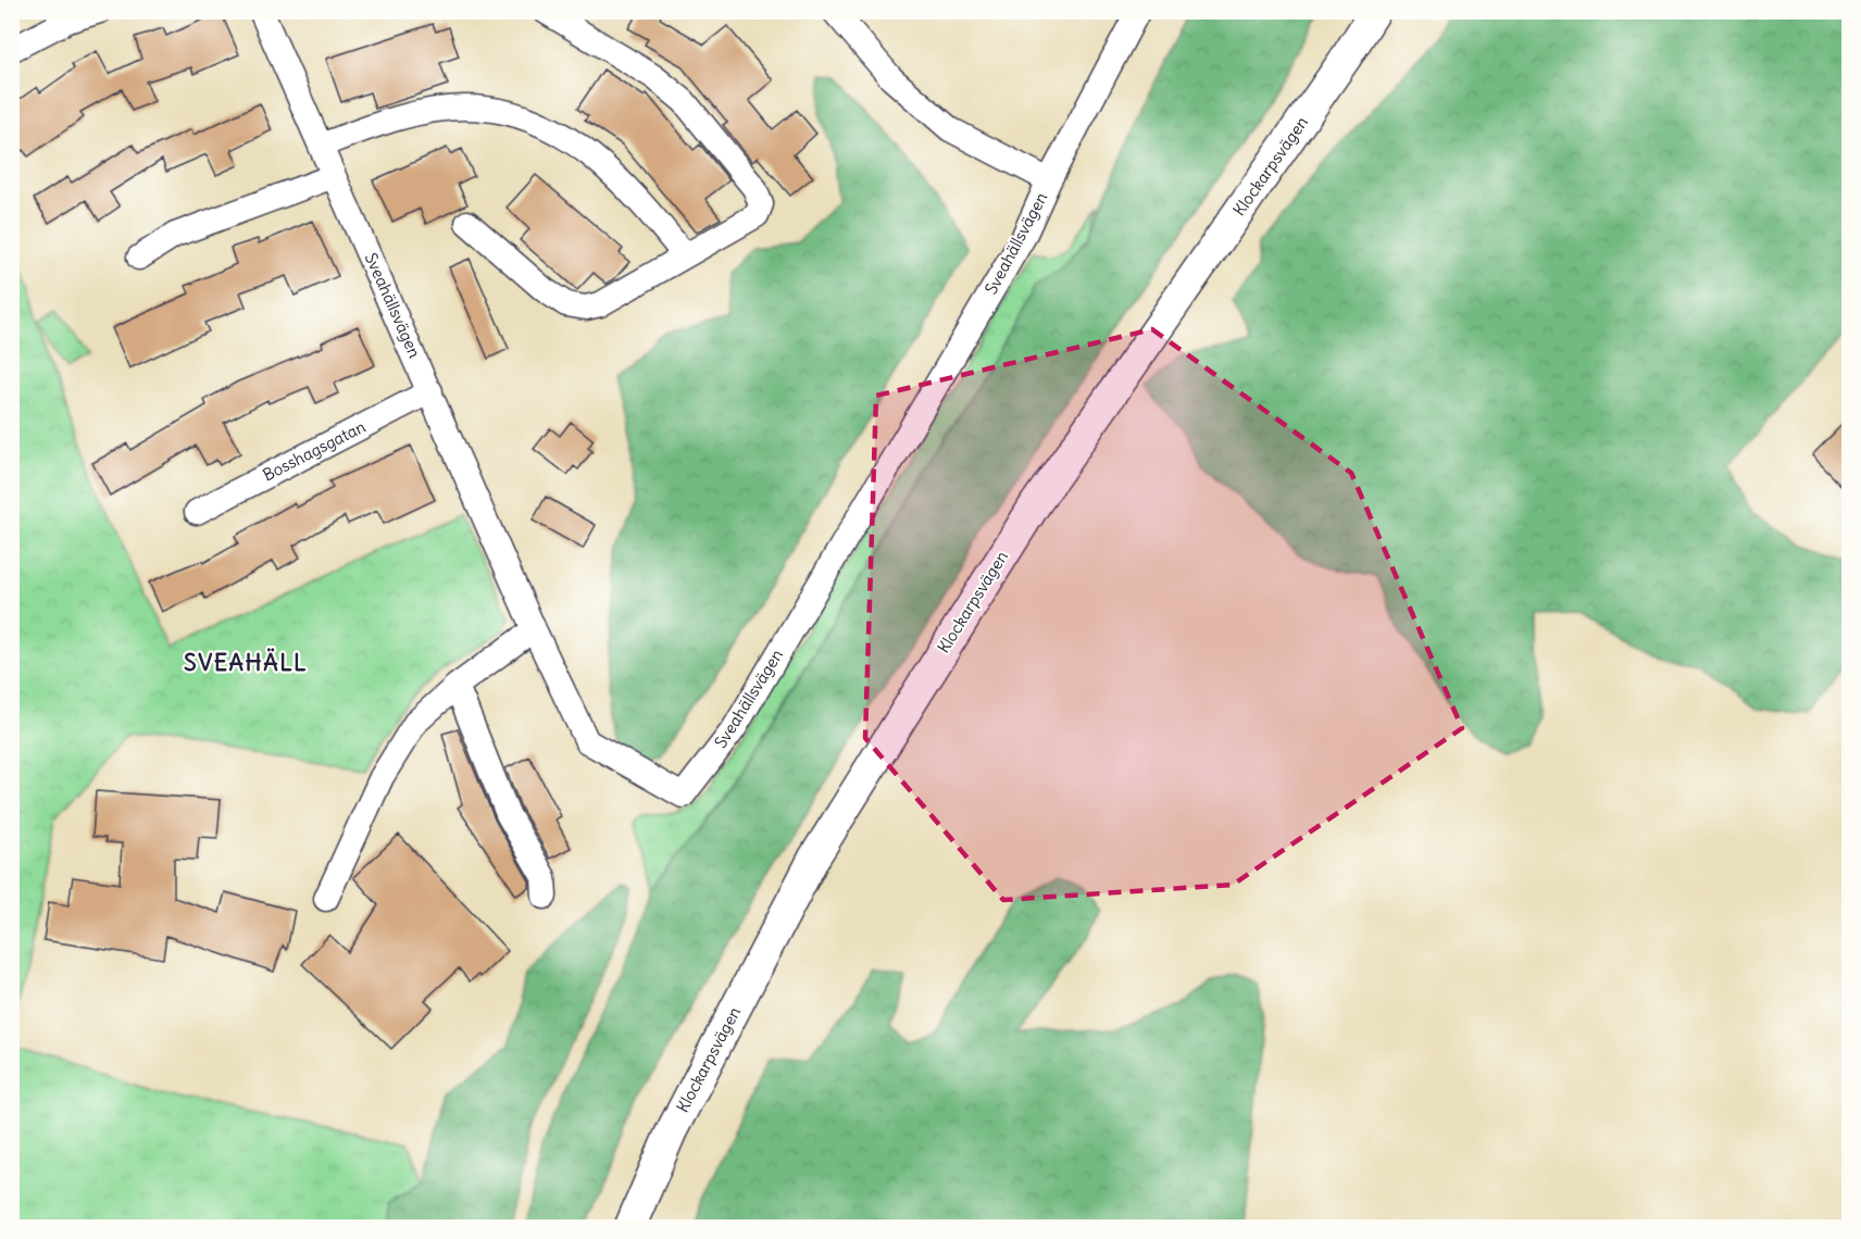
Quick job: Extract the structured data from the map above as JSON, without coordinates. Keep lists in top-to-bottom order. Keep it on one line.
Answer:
{"streets":{"street":["Klockarpsvägen","Sveahällsvägen","Bosshagsgatan"]},"crossings":[["Sveahällsvägen","Bosshagsgatan"]],"districts":["SVEAHÄLL"]}
